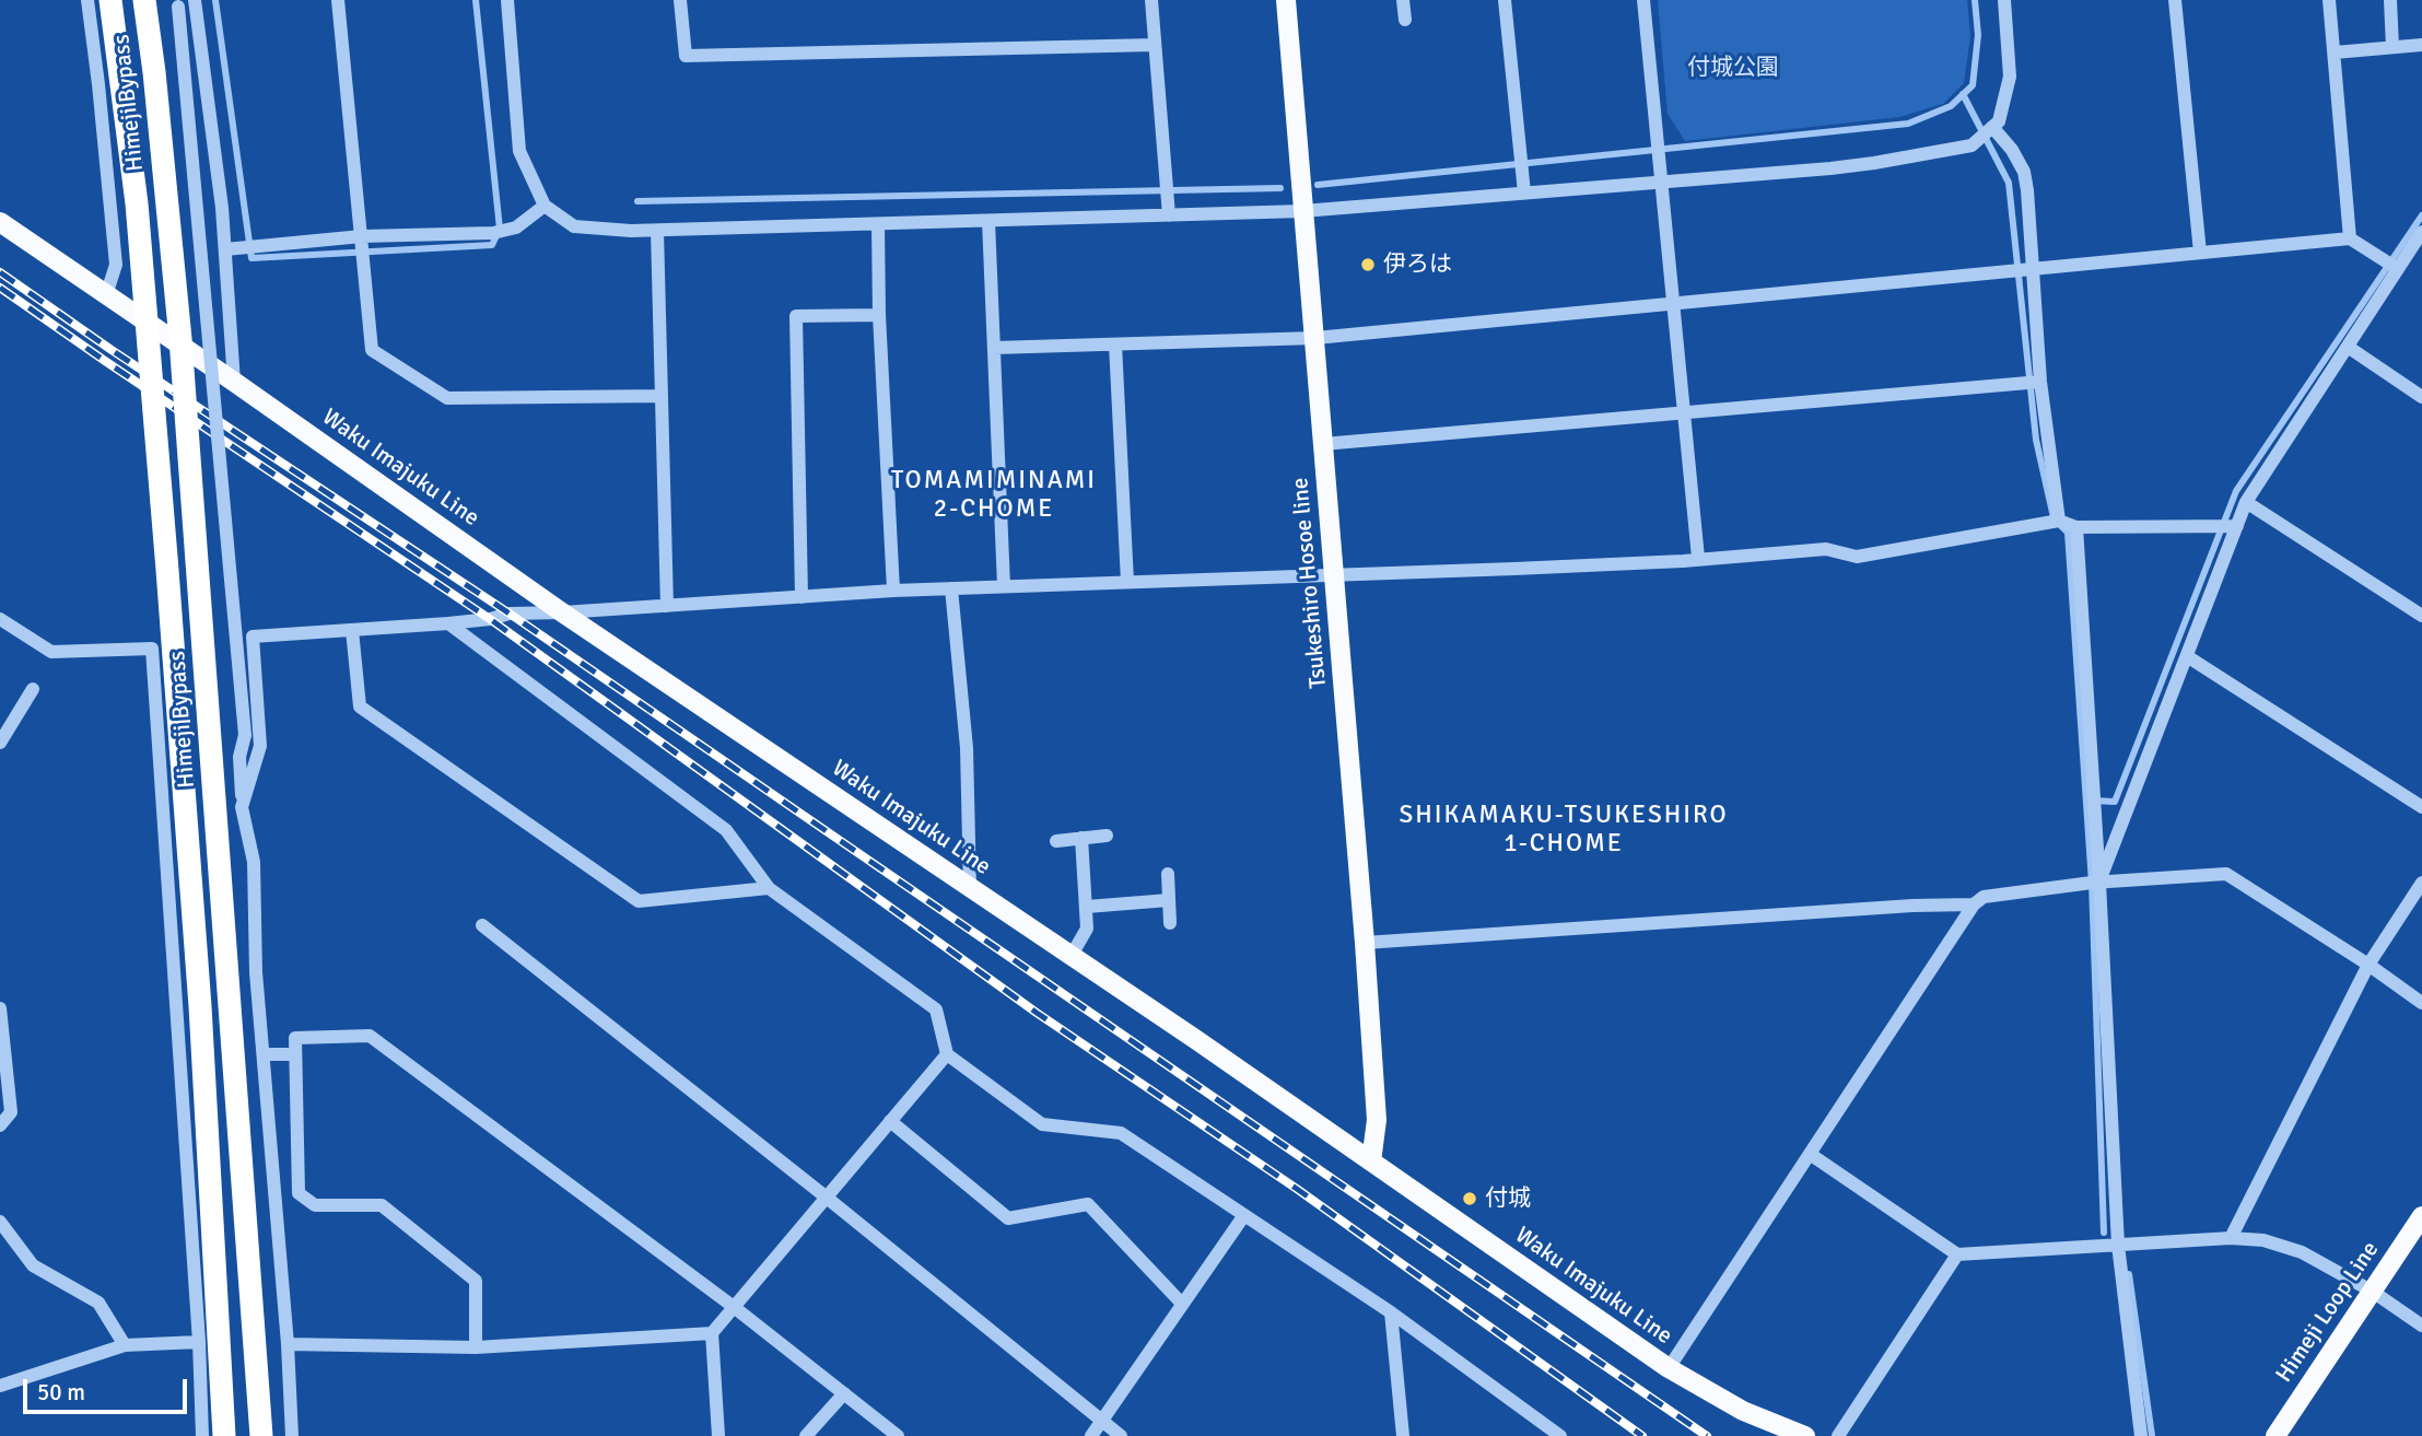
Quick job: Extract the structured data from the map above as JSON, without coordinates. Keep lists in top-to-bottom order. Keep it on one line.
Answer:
{"streets":{"highway":["Himeji Bypass"],"main road":["Waku Imajuku Line","Tsukeshiro Hosoe line","Himeji Loop Line"]},"crossings":[["Waku Imajuku Line","Tsukeshiro Hosoe line"]],"districts":["TOMAMIMINAMI 2-CHOME","SHIKAMAKU-TSUKESHIRO 1-CHOME"],"parks":["付城公園"],"places":["伊ろは","付城"],"scale_bar":"50 m"}
